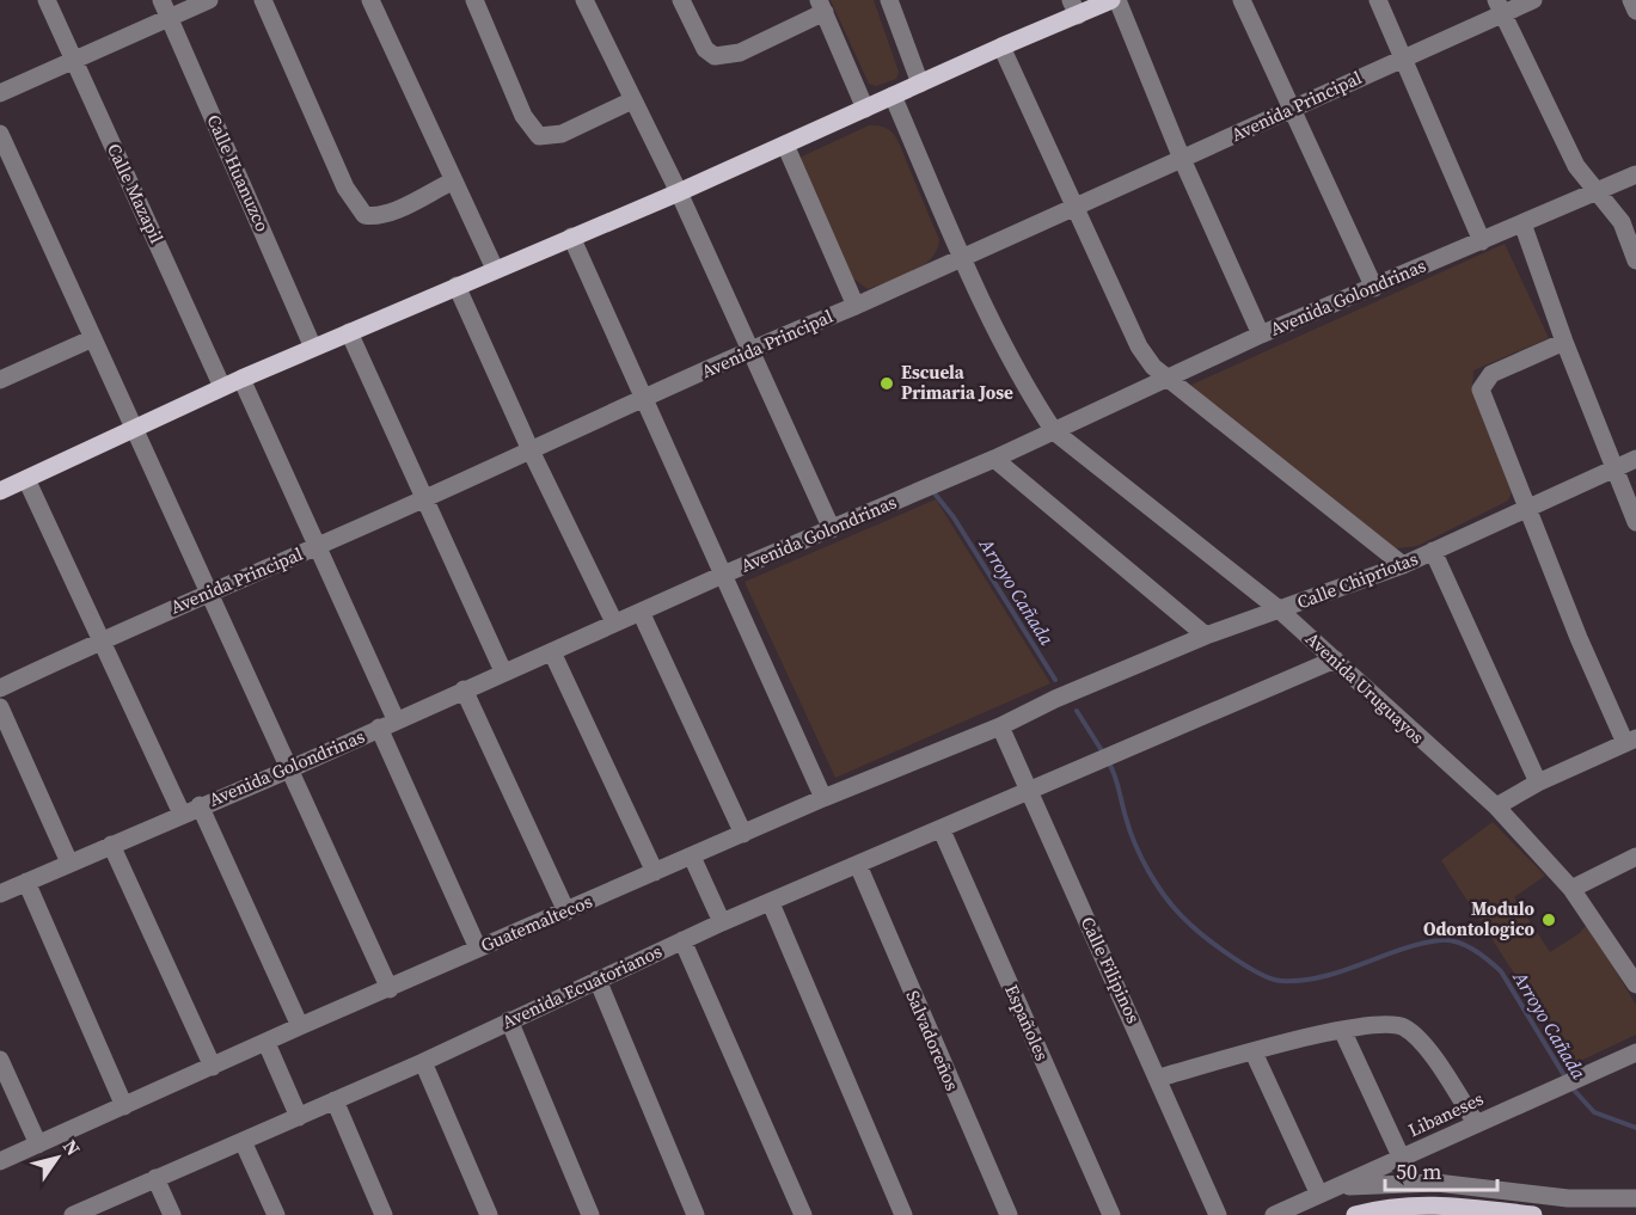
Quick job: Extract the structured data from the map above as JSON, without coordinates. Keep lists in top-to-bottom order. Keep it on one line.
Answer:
{"streets":{"street":["Avenida Principal","Calle Huanuzco","Calle Mazapil","Avenida Golondrinas","Calle Chipriotas","Avenida Uruguayos","Guatemaltecos","Calle Filipinos","Avenida Ecuatorianos","Españoles","Salvadoreños","Libaneses"]},"crossings":[["Avenida Principal","Avenida Uruguayos"],["Avenida Golondrinas","Avenida Uruguayos"],["Calle Chipriotas","Avenida Uruguayos"],["Calle Chipriotas","Guatemaltecos"],["Avenida Uruguayos","Avenida Ecuatorianos"],["Guatemaltecos","Calle Filipinos"],["Calle Filipinos","Avenida Ecuatorianos"],["Avenida Ecuatorianos","Españoles"],["Avenida Ecuatorianos","Salvadoreños"]],"water":["Arroyo Cañada"],"places":["Escuela Primaria Jose","Modulo Odontologico"],"scale_bar":"50 m","north":"top right"}
